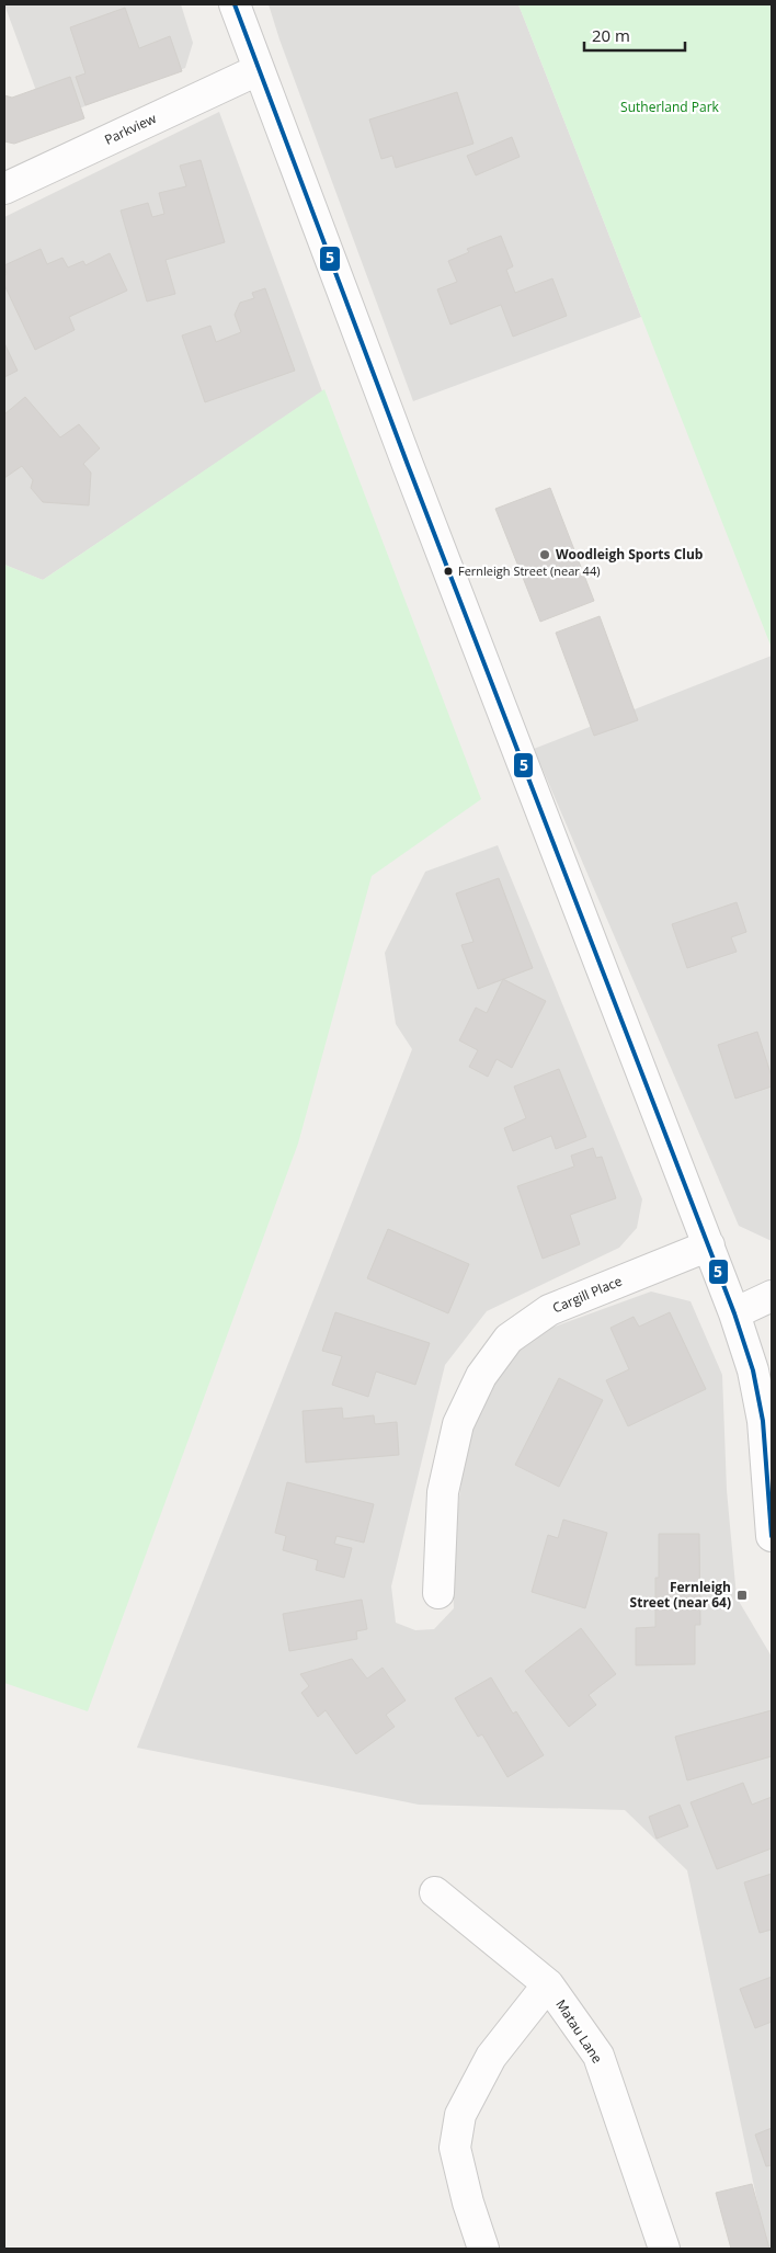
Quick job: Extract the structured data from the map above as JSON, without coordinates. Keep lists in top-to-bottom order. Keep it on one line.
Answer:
{"streets":{"street":["Parkview","Cargill Place","Matau Lane"]},"parks":["Sutherland Park"],"places":{"other":["Woodleigh Sports Club","Fernleigh Street (near 44)"],"transit":["Fernleigh Street (near 64)"]},"lines":["transit line 5"],"scale_bar":"20 m"}
